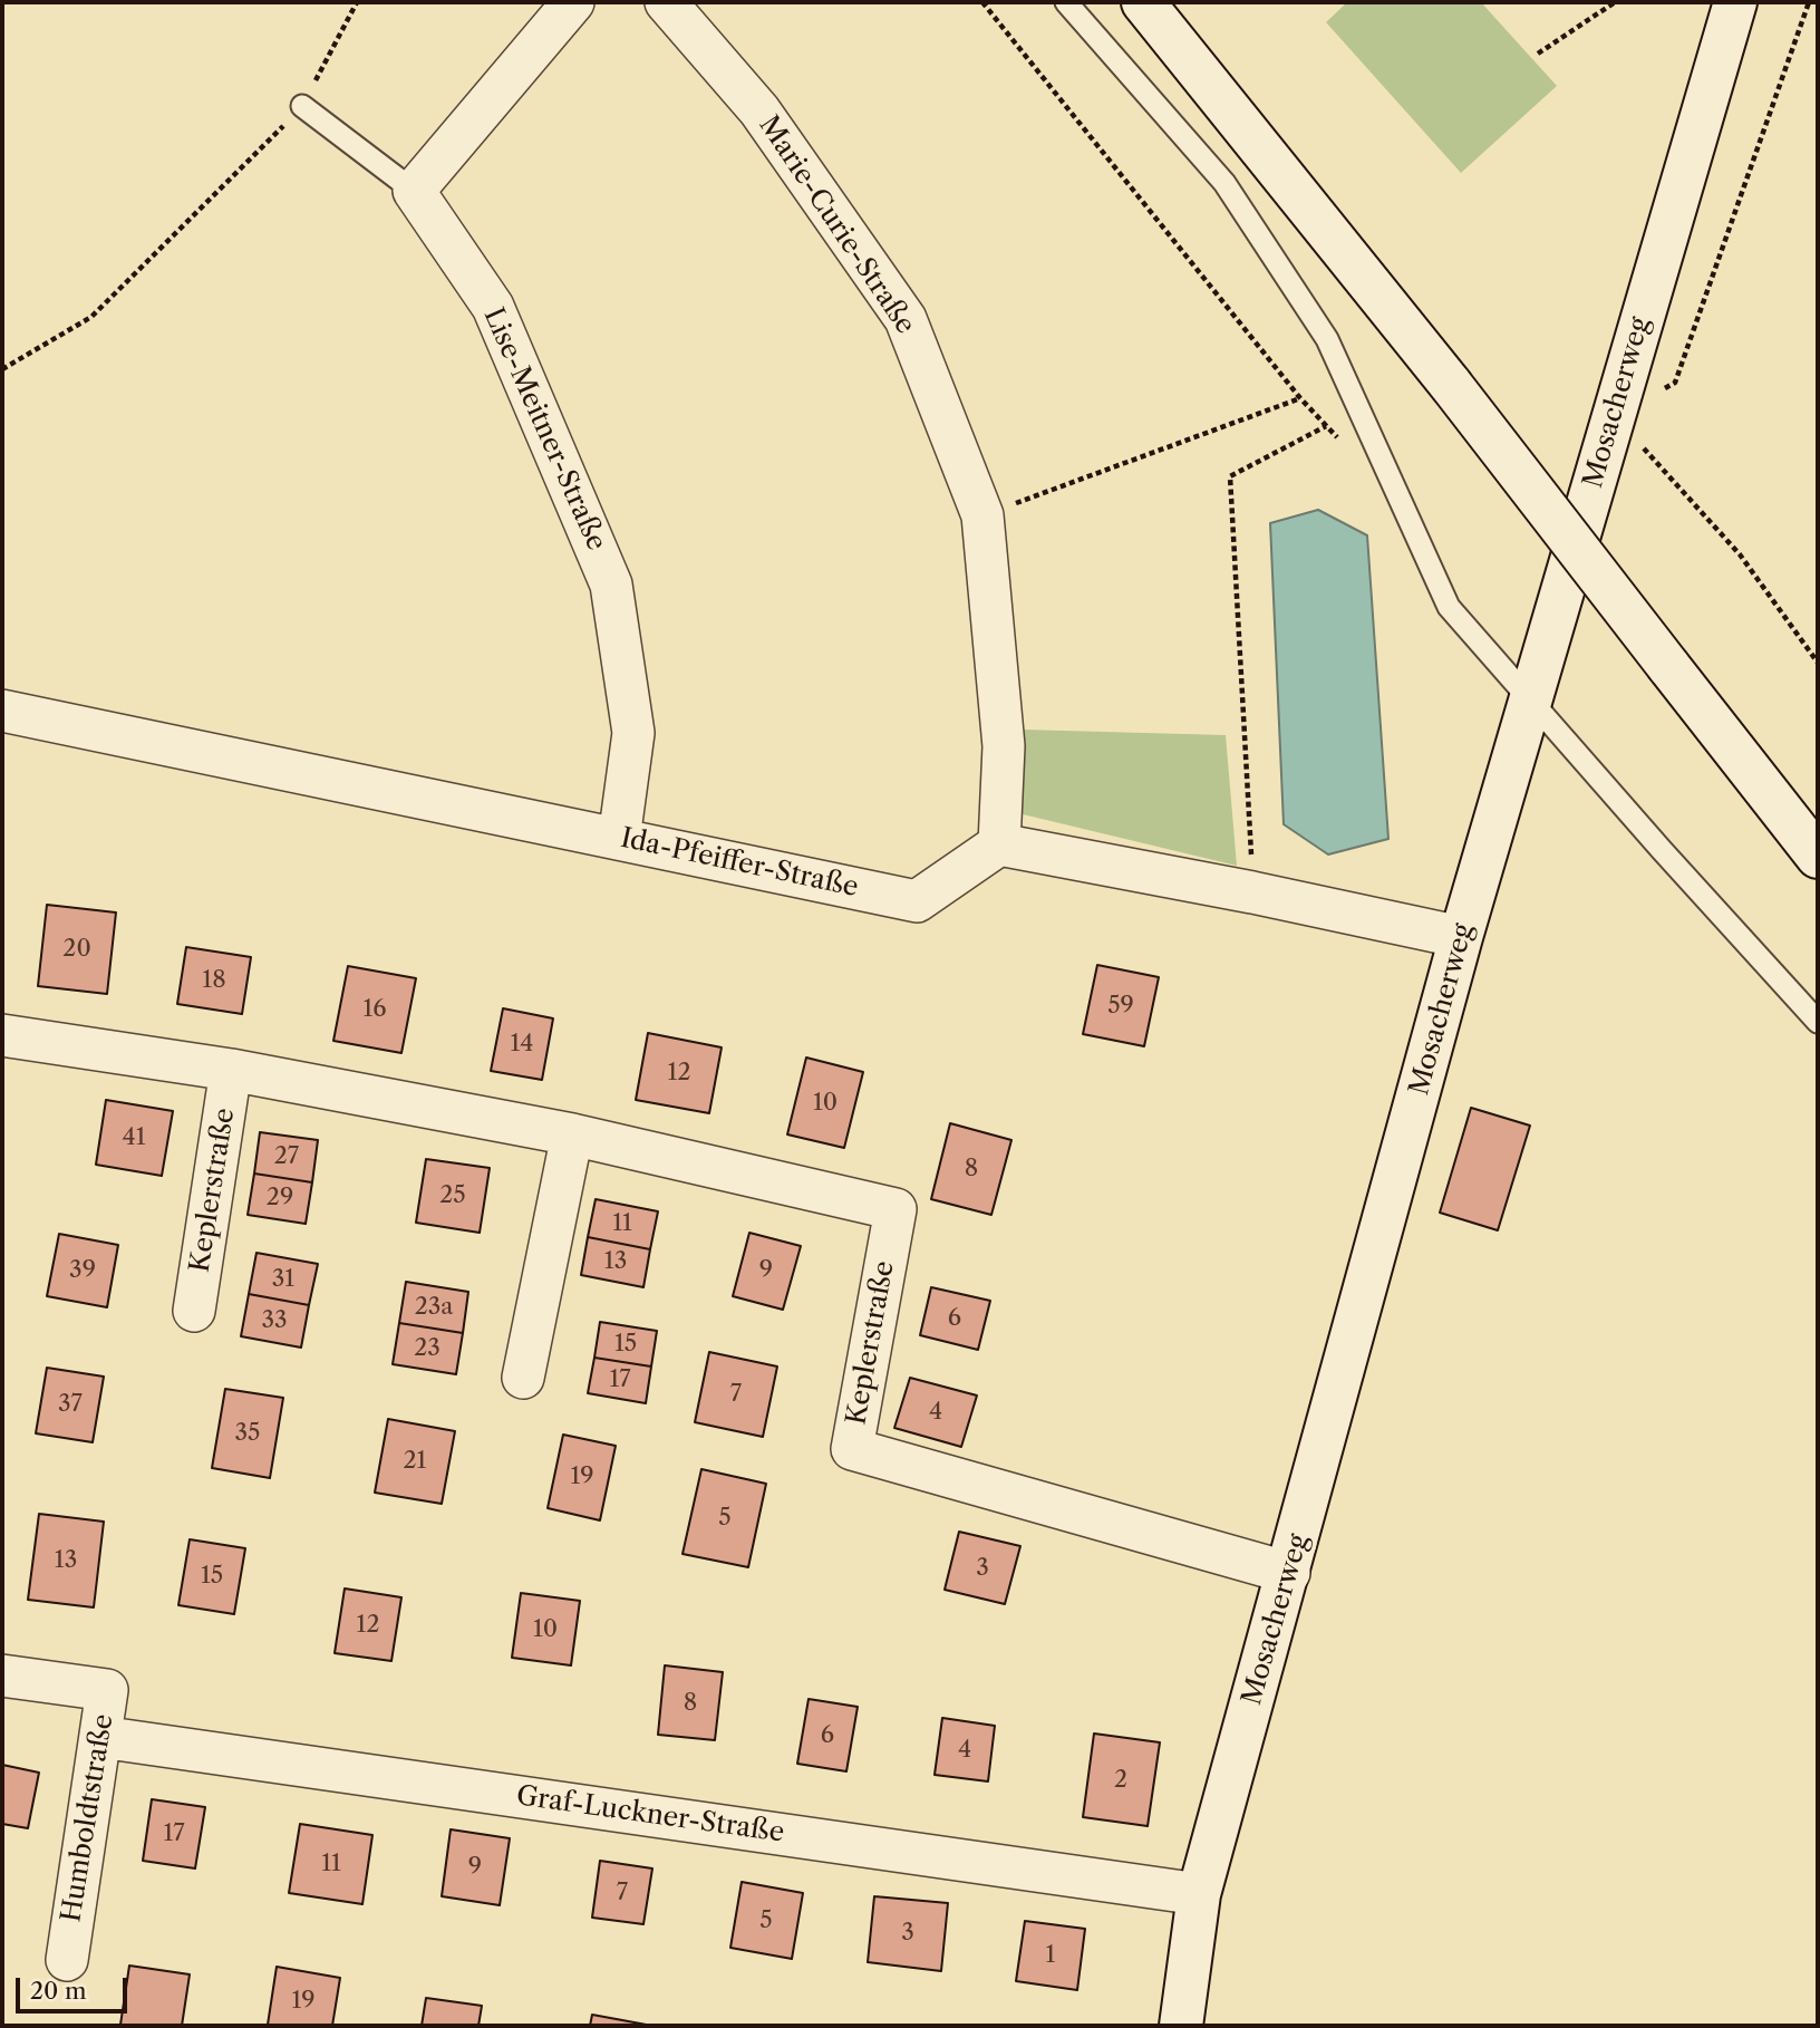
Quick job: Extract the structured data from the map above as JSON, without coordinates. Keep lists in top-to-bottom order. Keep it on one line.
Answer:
{"streets":{"street":["Marie-Curie-Straße","Mosacherweg","Lise-Meitner-Straße","Ida-Pfeiffer-Straße","Keplerstraße","Graf-Luckner-Straße","Humboldtstraße"]},"crossings":[["Marie-Curie-Straße","Ida-Pfeiffer-Straße"],["Mosacherweg","Keplerstraße"],["Mosacherweg","Graf-Luckner-Straße"],["Lise-Meitner-Straße","Ida-Pfeiffer-Straße"],["Graf-Luckner-Straße","Humboldtstraße"]],"house_numbers":["20","18","59","16","14","12","10","41","27","8","25","29","11","13","39","9","31","23a","6","33","15","23","17","7","37","4","35","21","19","5","13","3","15","12","10","8","6","4","2","17","11","9","7","5","3","1","19"],"scale_bar":"20 m"}
